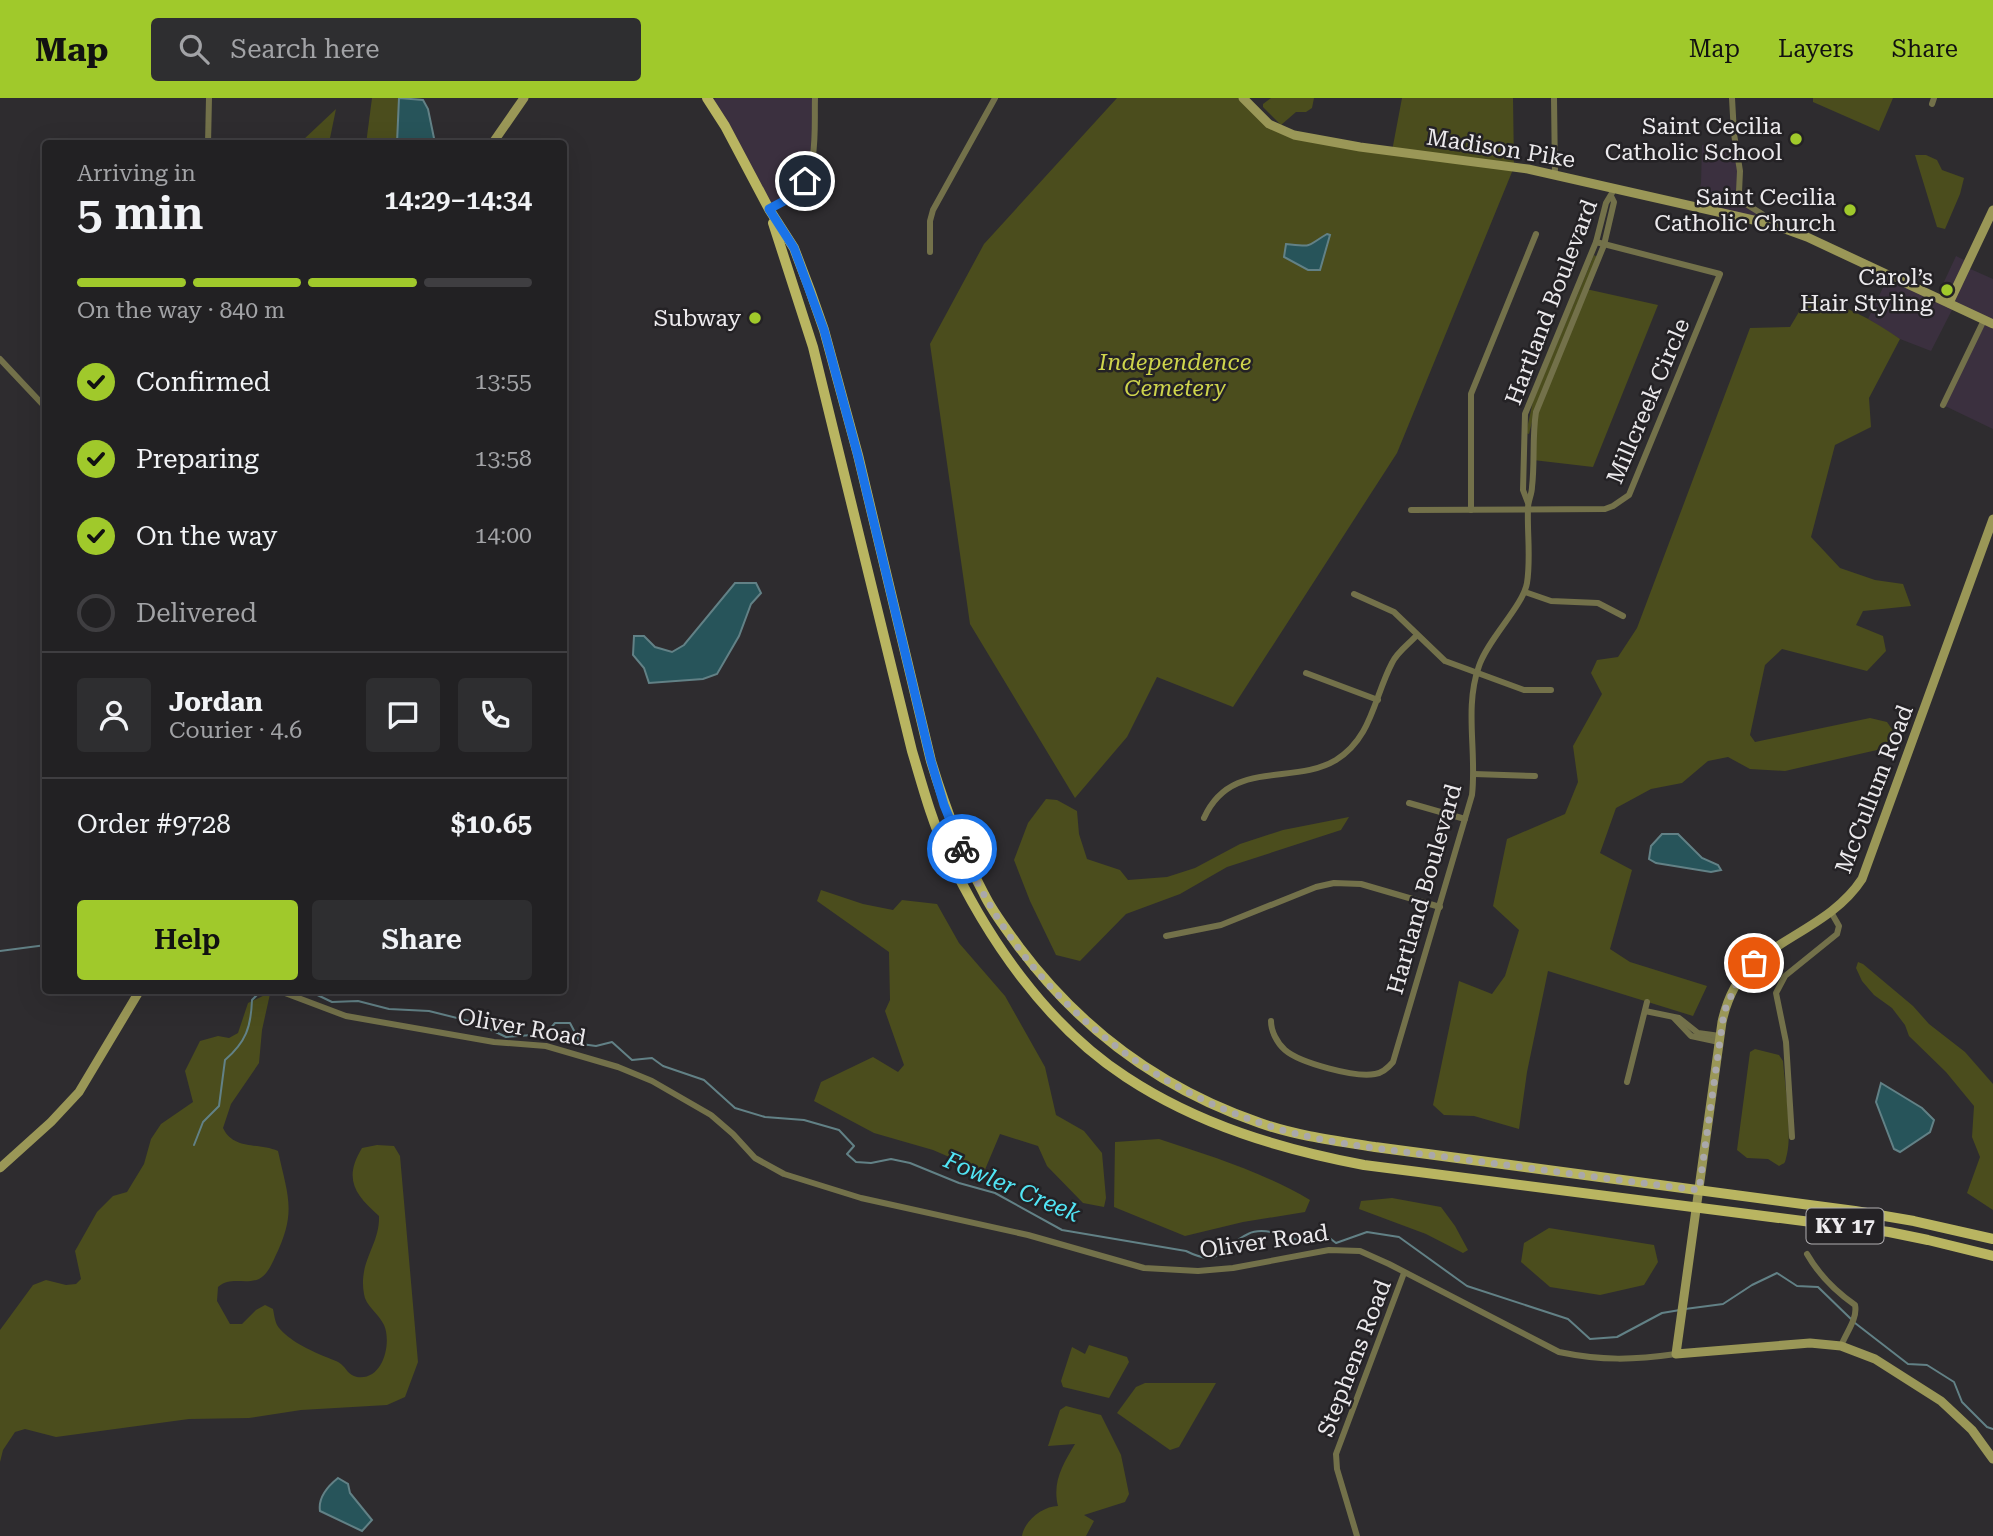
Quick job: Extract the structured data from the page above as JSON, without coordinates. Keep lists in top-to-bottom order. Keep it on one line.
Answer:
{"streets":{"main road":["KY 17"],"street":["Madison Pike","Hartland Boulevard","Millcreek Circle","McCullum Road","Oliver Road","Stephens Road"]},"crossings":[["Madison Pike","Hartland Boulevard"],["Hartland Boulevard","Millcreek Circle"],["McCullum Road","Oliver Road"],["McCullum Road","KY 17"],["Oliver Road","Stephens Road"]],"water":["Fowler Creek"],"parks":["Independence Cemetery"],"places":["Saint Cecilia Catholic School","Saint Cecilia Catholic Church","Carol’s Hair Styling","Subway"],"page":{"header":"Map","search":"Search here","nav":["Map","Layers","Share"],"heading":["5 min","Arriving in","14:29–14:34"],"panel":["Jordan","Courier · 4.6","Order #9728","$10.65"],"bar":"On the way · 840 m","list":[["Confirmed","13:55"],["Preparing","13:58"],["On the way","14:00"],"Delivered"],"buttons":["Help","Share"]}}
